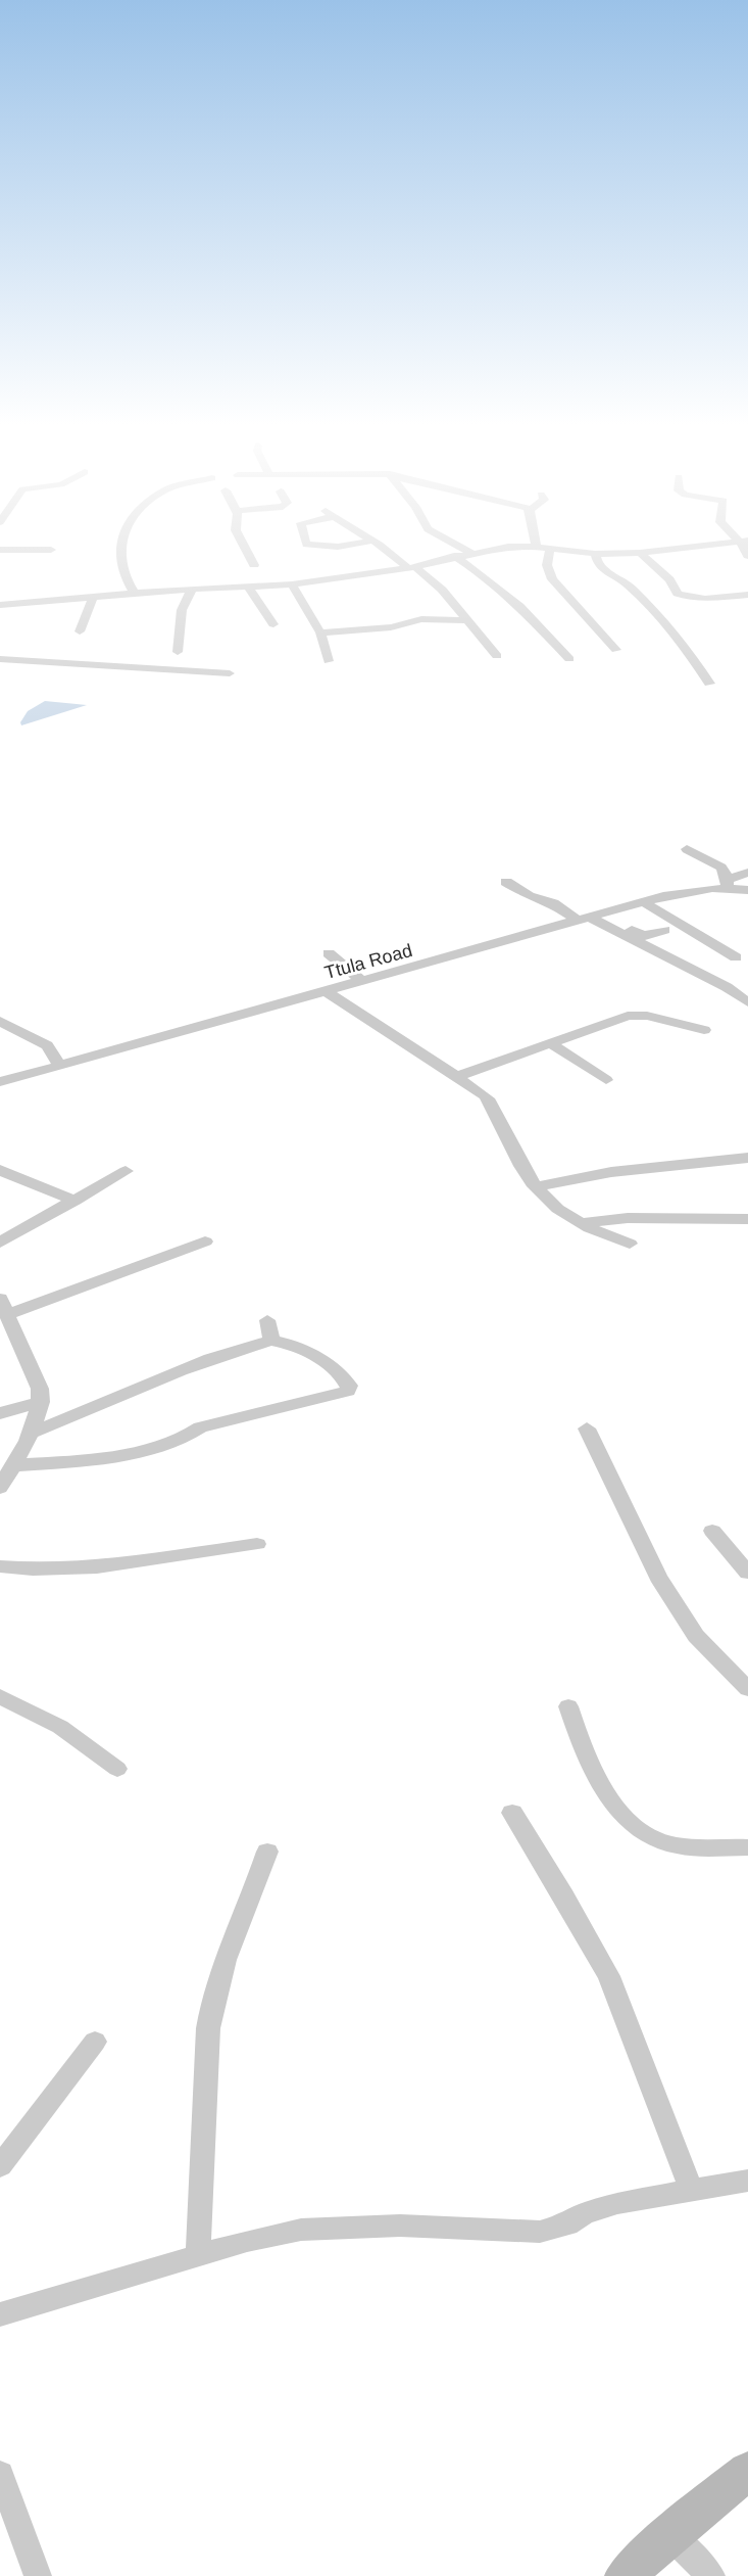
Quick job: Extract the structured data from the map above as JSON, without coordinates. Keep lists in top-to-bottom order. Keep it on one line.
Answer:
{"streets":{"street":["Ttula Road"]}}
